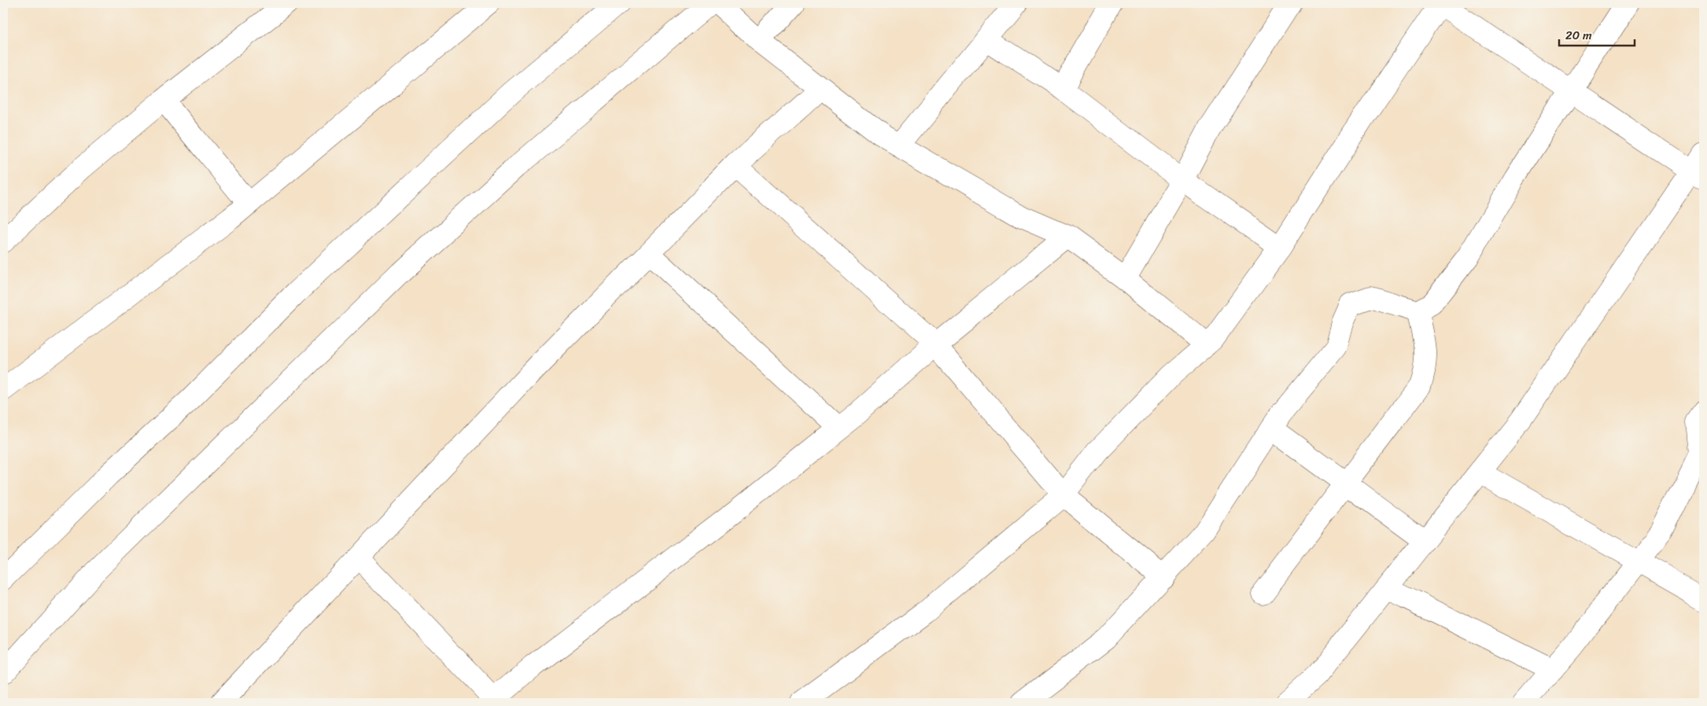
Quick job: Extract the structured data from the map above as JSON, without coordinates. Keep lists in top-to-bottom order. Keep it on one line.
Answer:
{"scale_bar":"20 m"}
